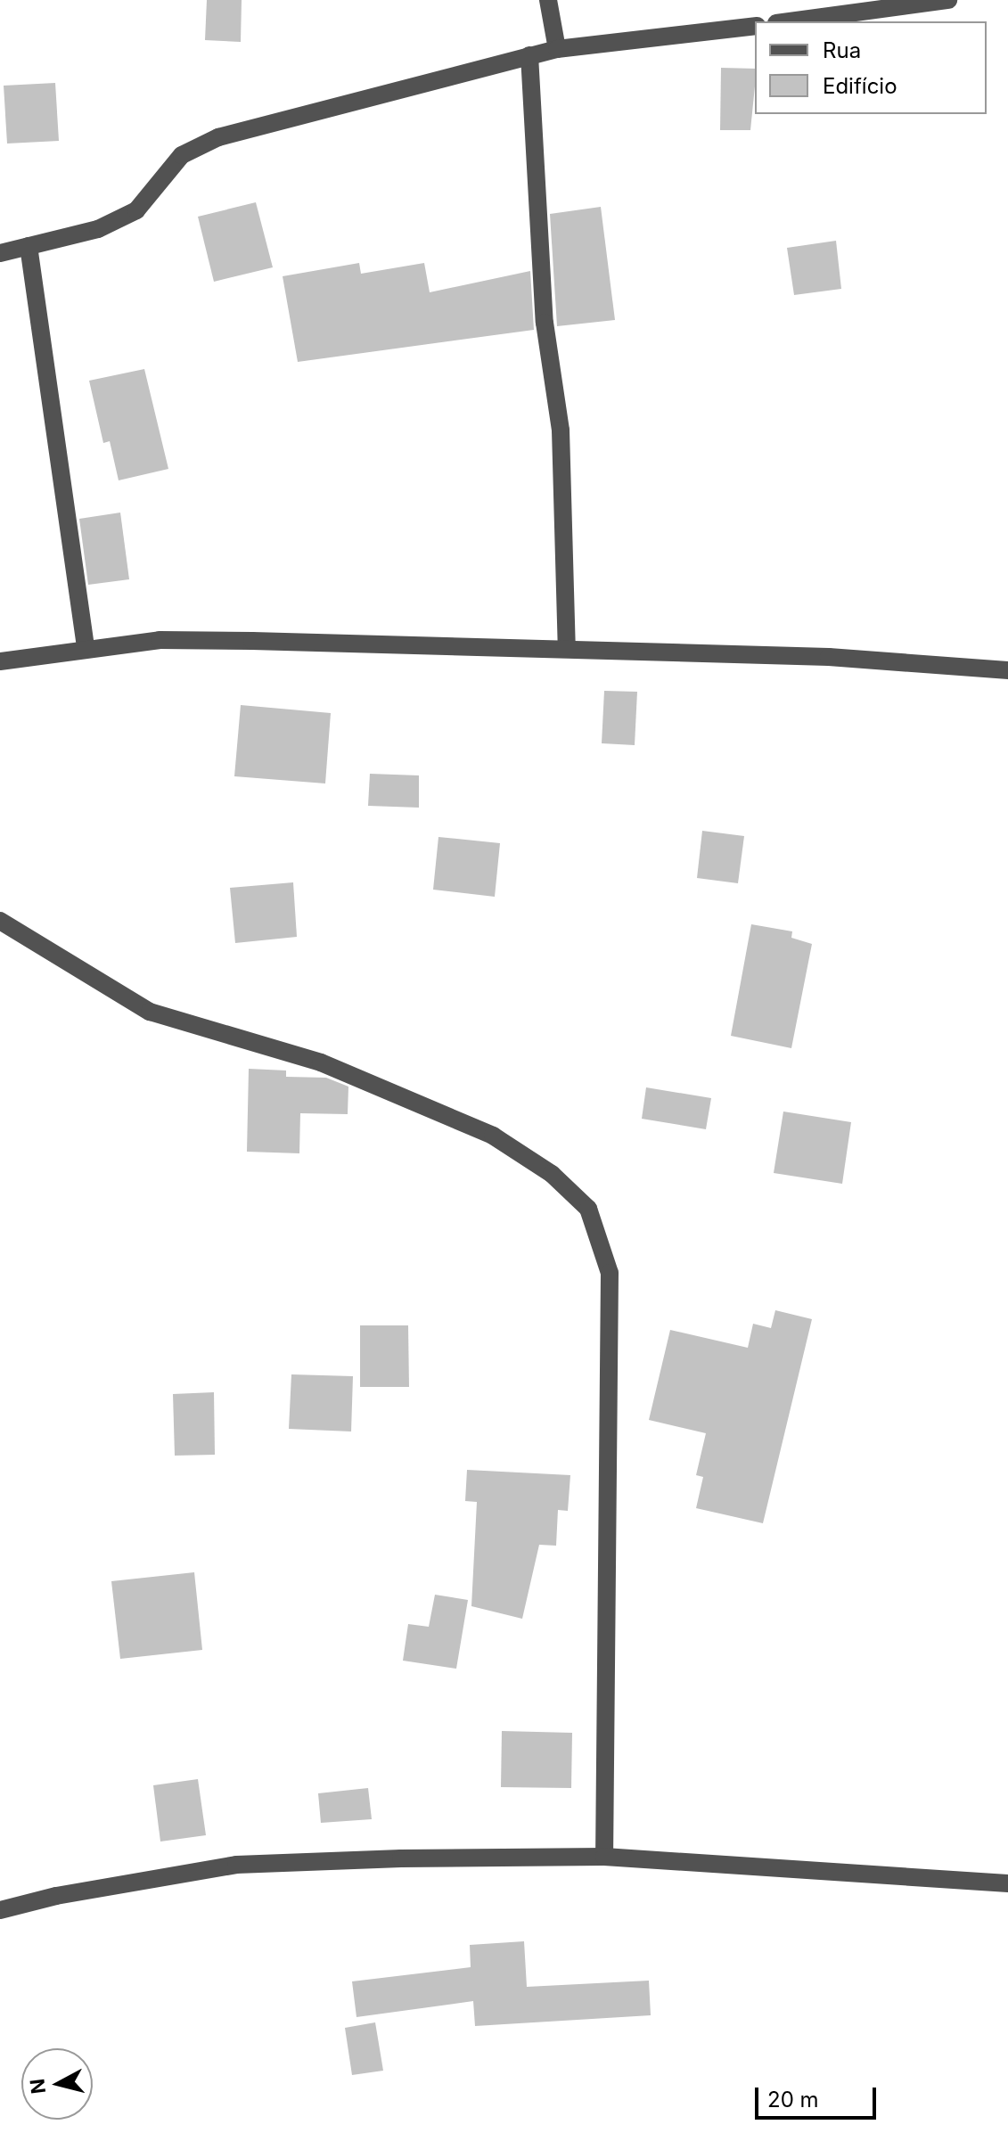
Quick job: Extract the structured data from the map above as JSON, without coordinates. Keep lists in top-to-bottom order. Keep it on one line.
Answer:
{"legend":["Rua","Edifício"],"scale_bar":"20 m","north":"left"}
